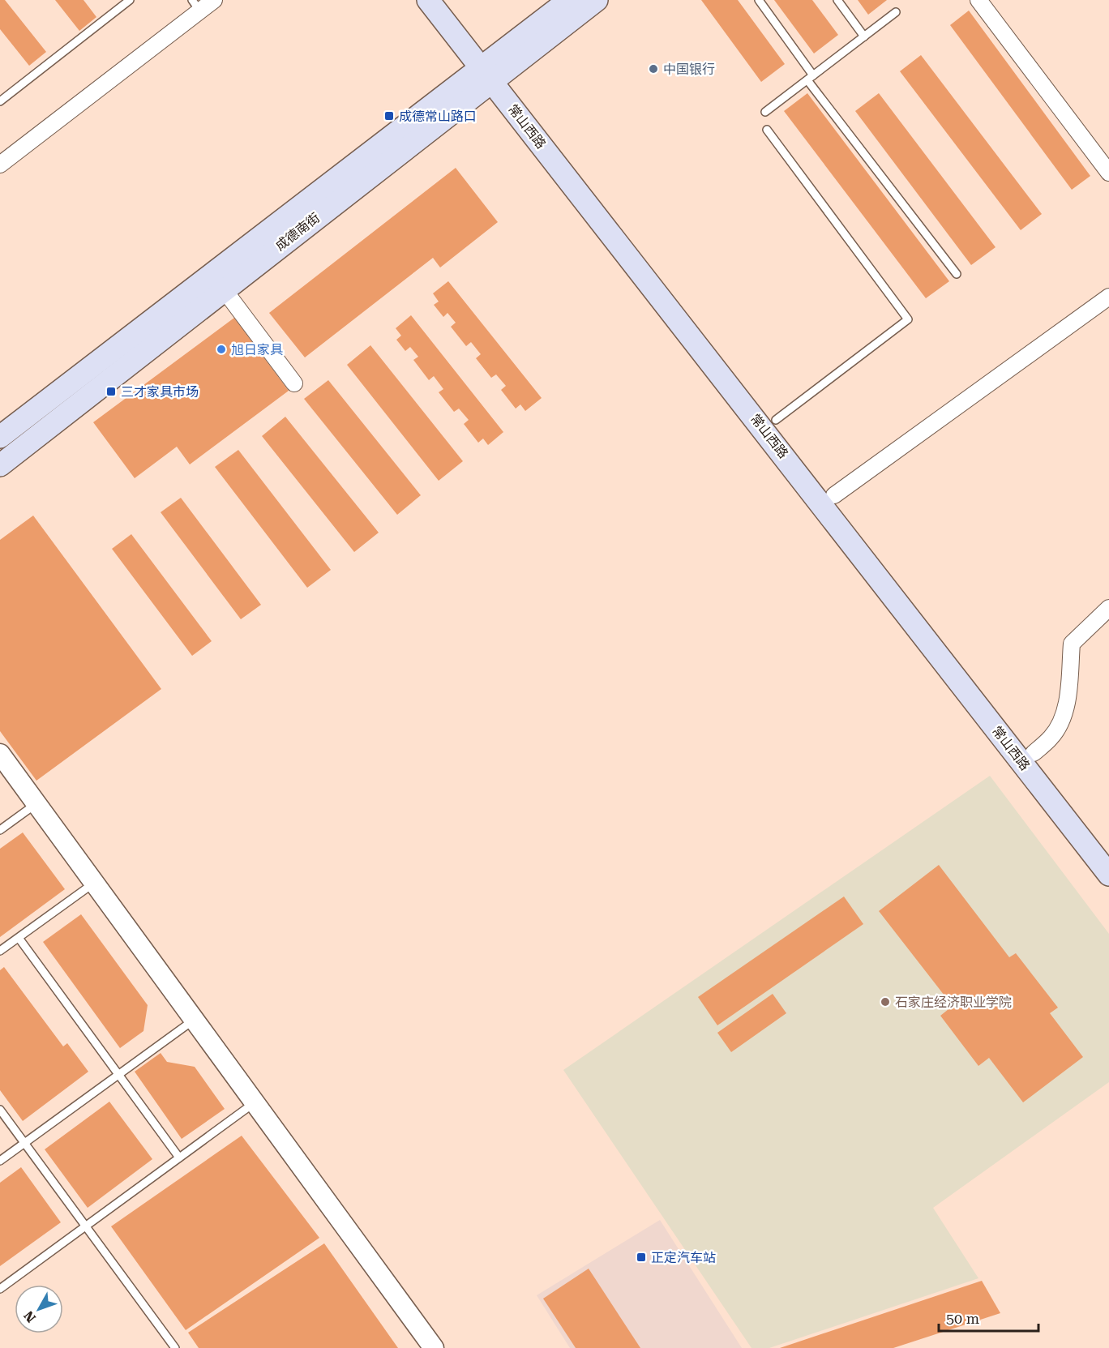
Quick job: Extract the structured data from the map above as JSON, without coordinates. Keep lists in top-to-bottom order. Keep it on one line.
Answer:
{"streets":{"main road":["常山西路","成德南街"]},"crossings":[["常山西路","成德南街"]],"places":{"other":["中国银行","旭日家具","石家庄经济职业学院"],"transit":["成德常山路口","三才家具市场","正定汽车站"]},"scale_bar":"50 m","north":"bottom left"}
